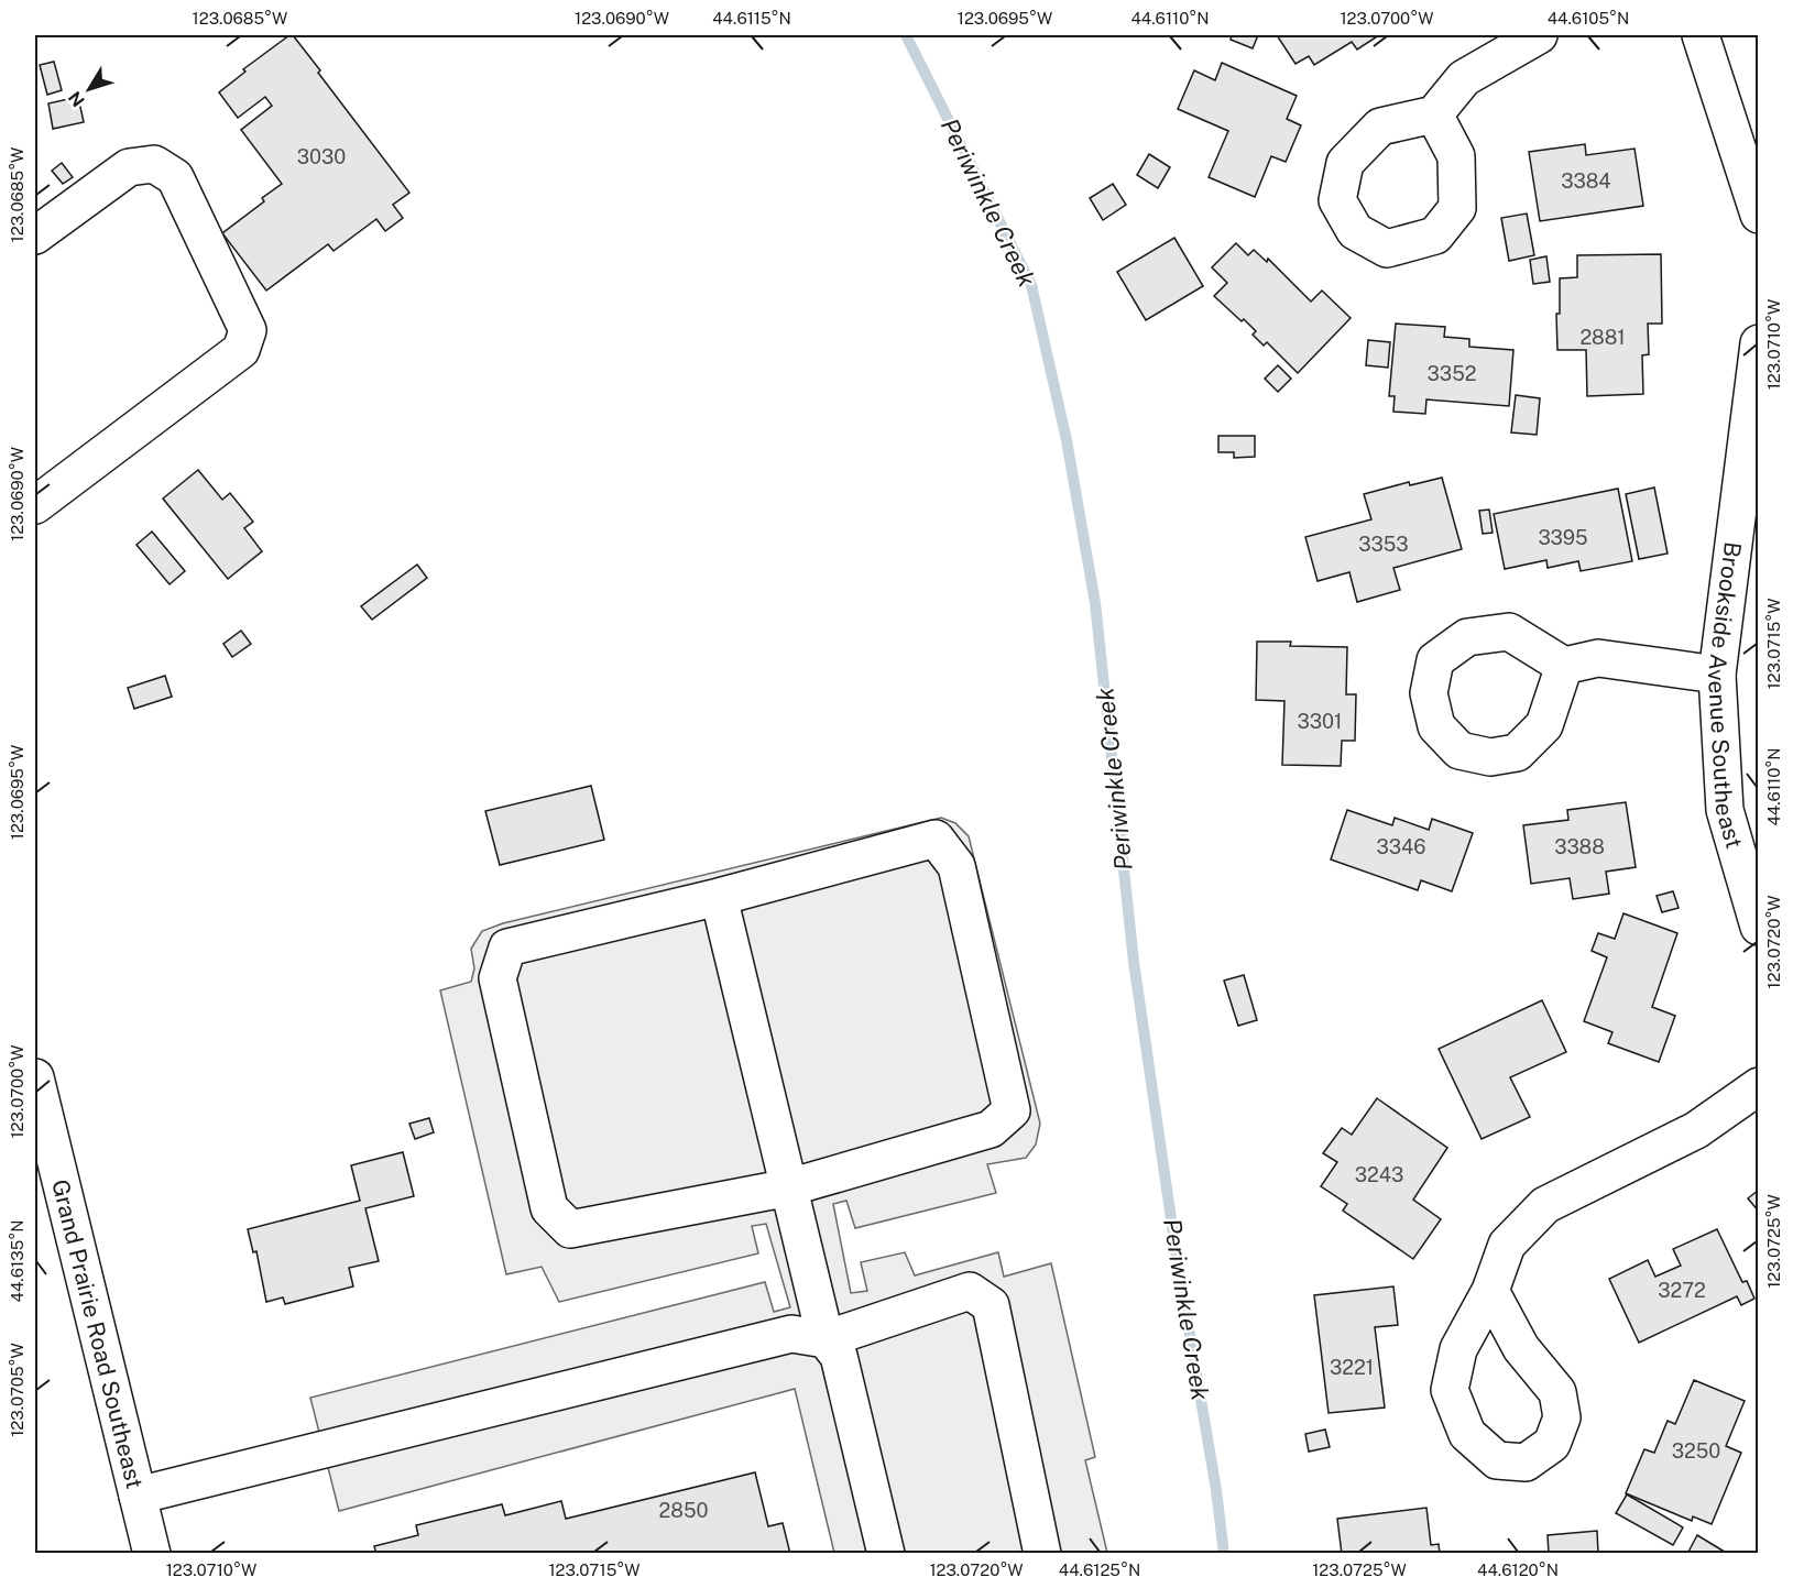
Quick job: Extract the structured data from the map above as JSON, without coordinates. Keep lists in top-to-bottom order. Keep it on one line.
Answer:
{"streets":{"street":["Brookside Avenue Southeast","Grand Prairie Road Southeast"]},"water":["Periwinkle Creek"],"house_numbers":["3030","3384","2881","3352","3395","3353","3301","3346","3388","3243","3272","3221","3250","2850"],"north":"bottom left","coordinates":["123.0685°W","123.0690°W","44.6115°N","123.0695°W","44.6110°N","123.0700°W","44.6105°N","123.0710°W","123.0715°W","123.0720°W","123.0725°W","44.6135°N","123.0705°W","44.6125°N","44.6120°N"]}
